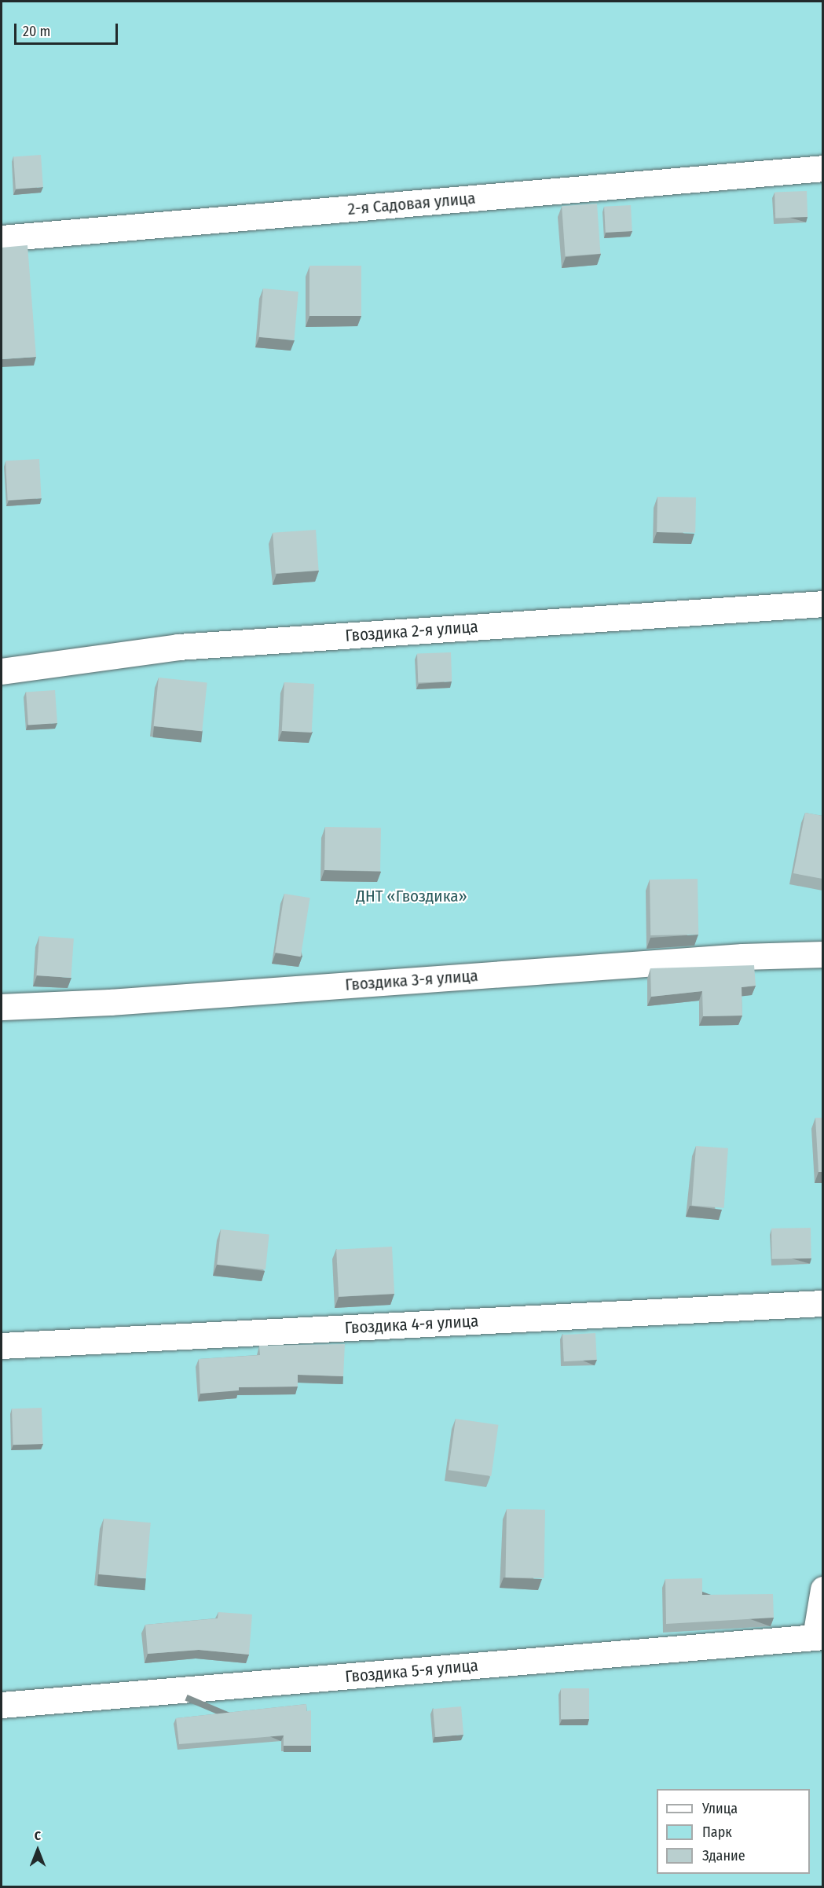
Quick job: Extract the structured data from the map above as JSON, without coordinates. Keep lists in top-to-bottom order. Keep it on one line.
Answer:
{"streets":{"street":["2-я Садовая улица","Гвоздика 2-я улица","Гвоздика 3-я улица","Гвоздика 4-я улица","Гвоздика 5-я улица"]},"parks":["ДНТ «Гвоздика»"],"legend":["Улица","Парк","Здание"],"scale_bar":"20 m","north":"top"}
